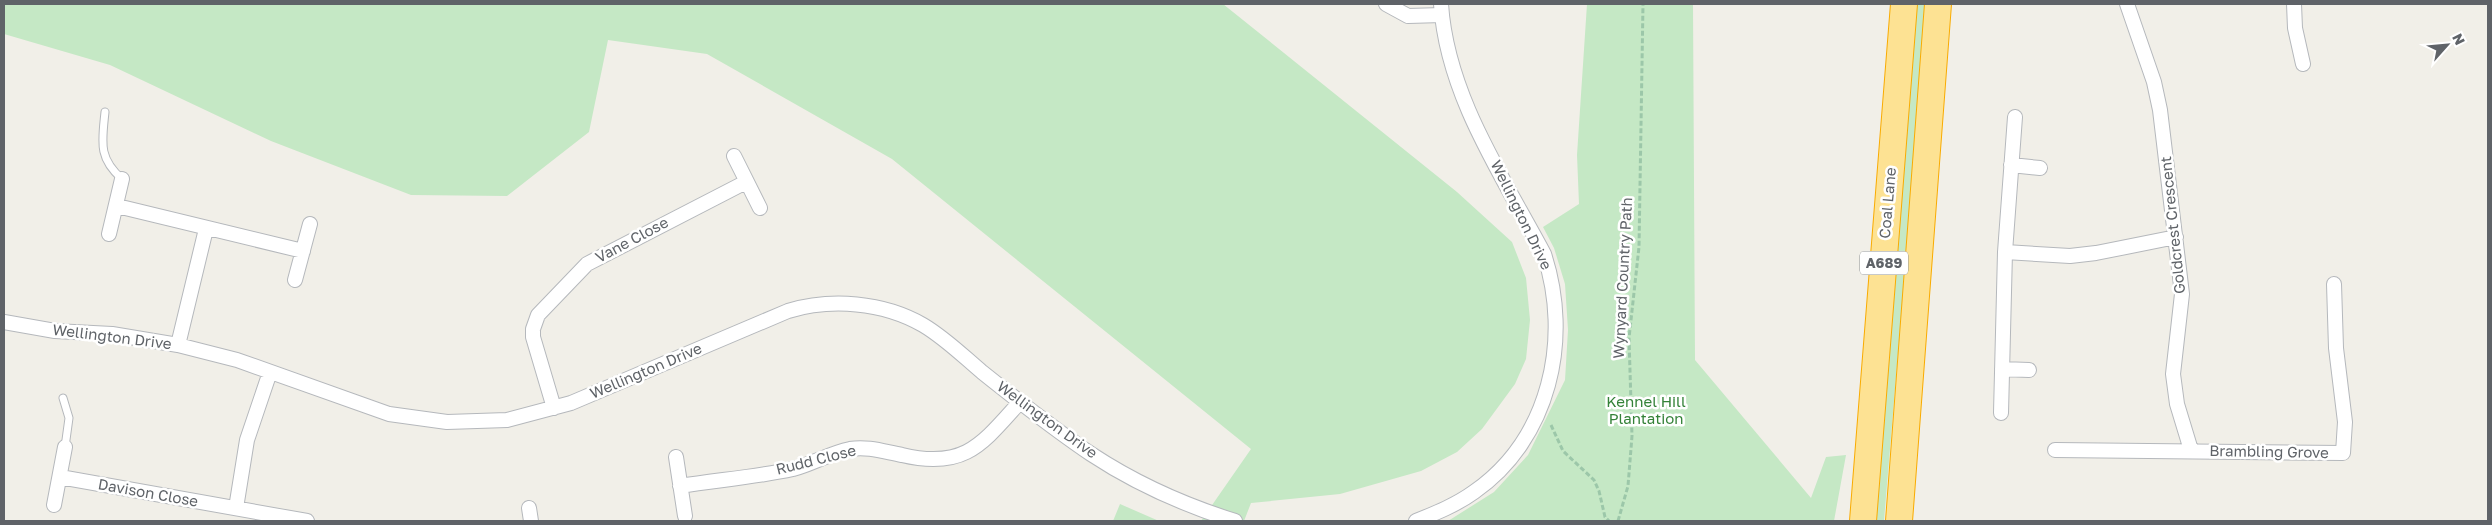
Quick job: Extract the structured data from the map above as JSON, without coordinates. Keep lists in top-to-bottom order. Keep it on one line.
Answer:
{"streets":{"highway":["Coal Lane","A689"],"street":["Wellington Drive","Goldcrest Crescent","Vane Close","Brambling Grove","Rudd Close","Davison Close"],"path":["Wynyard Country Path"]},"crossings":[["Wellington Drive","Vane Close"],["Wellington Drive","Rudd Close"],["Goldcrest Crescent","Brambling Grove"]],"parks":["Kennel Hill Plantation"],"north":"top right"}
